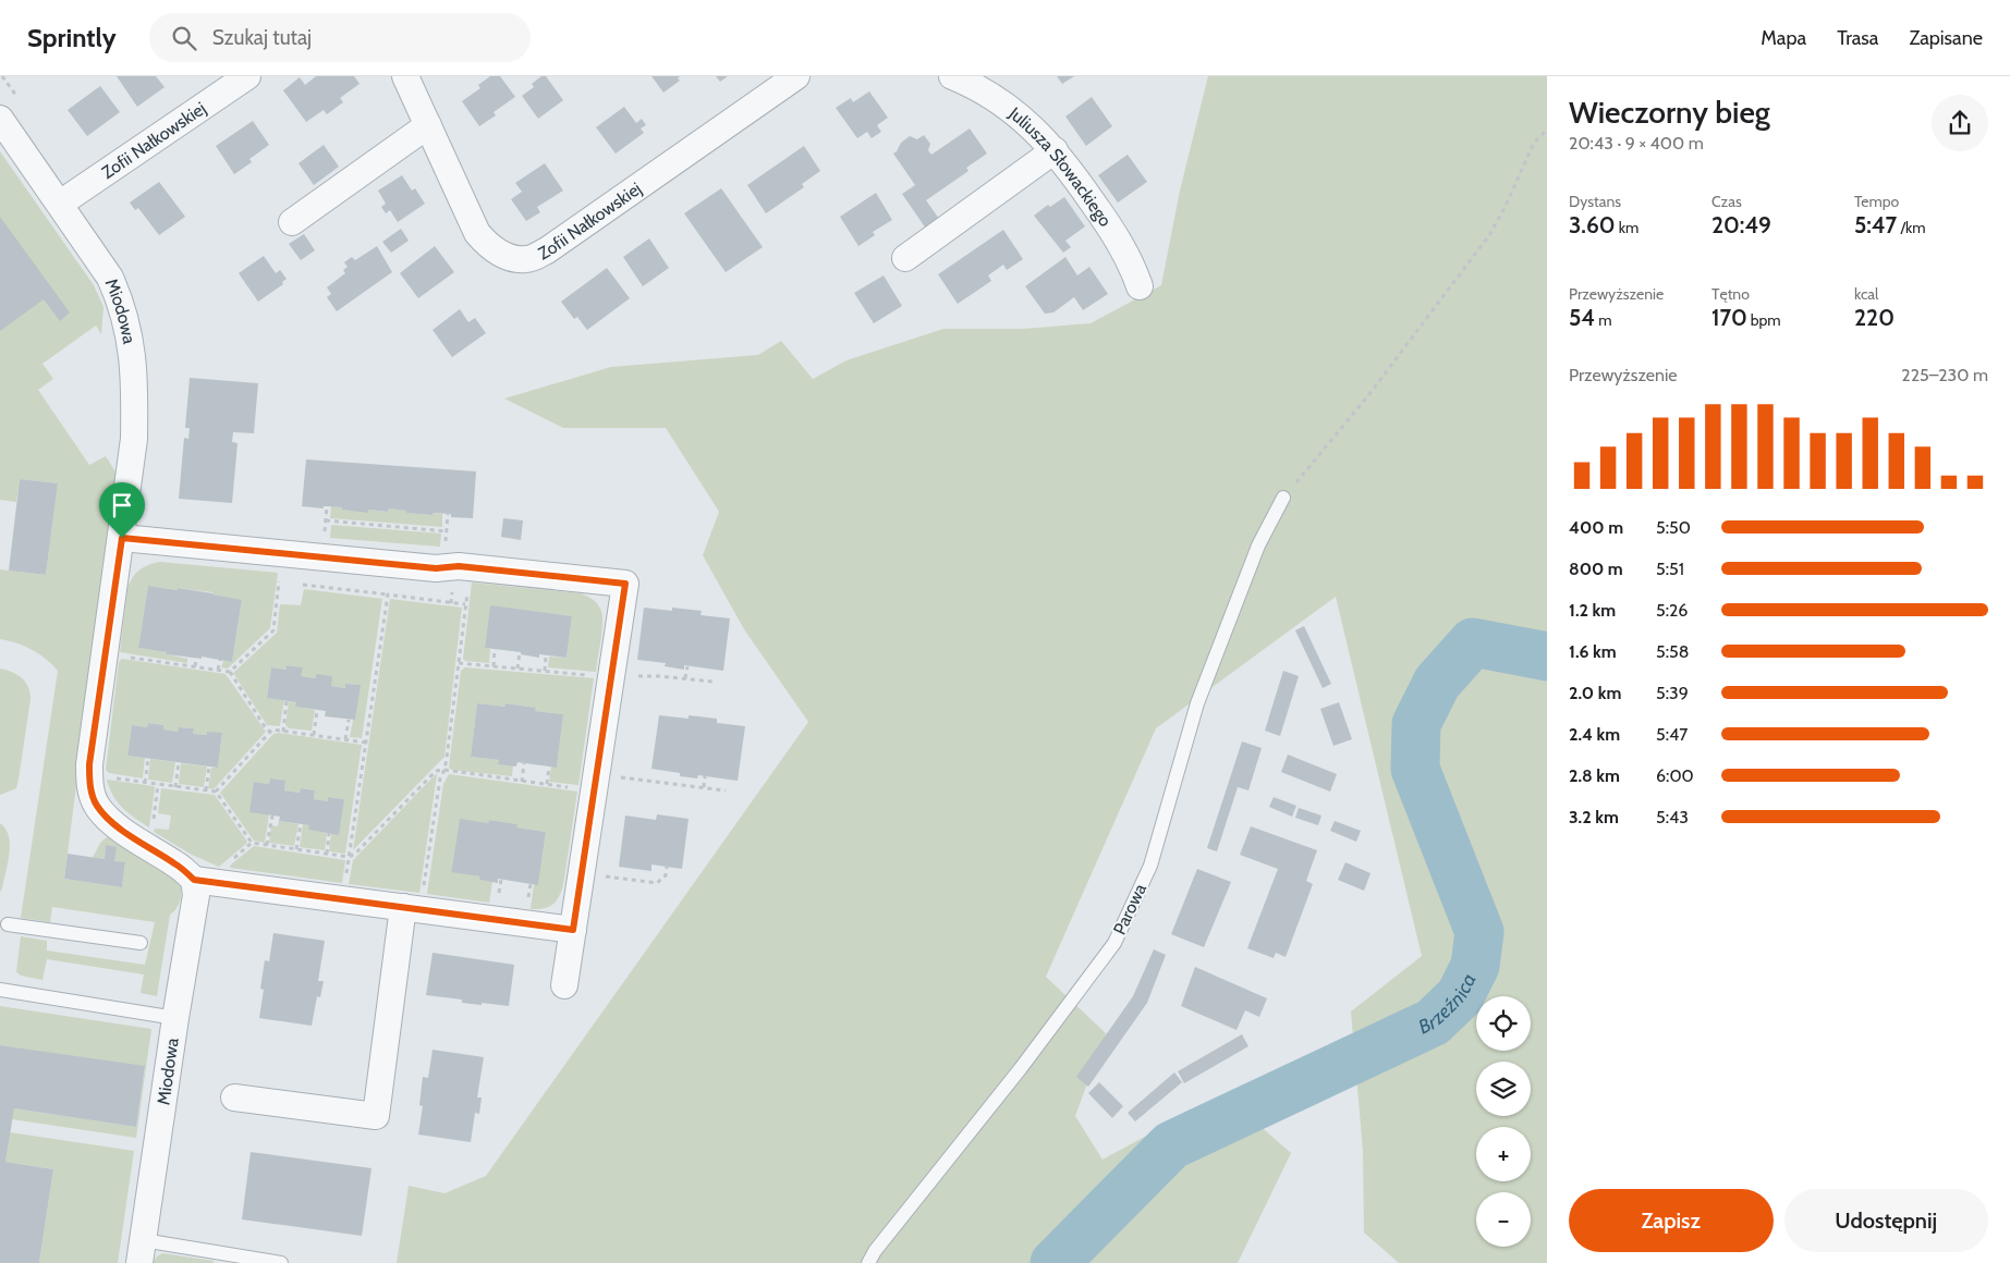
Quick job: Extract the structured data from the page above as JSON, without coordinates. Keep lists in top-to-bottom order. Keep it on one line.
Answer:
{"streets":{"street":["Zofii Nałkowskiej","Juliusza Słowackiego","Miodowa"],"lane":["Parowa"]},"crossings":[["Zofii Nałkowskiej","Miodowa"]],"water":["Brzeźnica"],"page":{"header":"Sprintly","search":"Szukaj tutaj","nav":["Mapa","Trasa","Zapisane"],"heading":["Wieczorny bieg","20:43 · 9 × 400 m"],"stats":[["Dystans","3.60 km"],["Czas","20:49"],["Tempo","5:47 /km"],["Przewyższenie","54 m"],["Tętno","170 bpm"],["kcal","220"]],"chart":["Przewyższenie","225–230 m"],"list":[{"name":"400 m","note":"5:50"},{"name":"800 m","note":"5:51"},{"name":"1.2 km","note":"5:26"},{"name":"1.6 km","note":"5:58"},{"name":"2.0 km","note":"5:39"},{"name":"2.4 km","note":"5:47"},{"name":"2.8 km","note":"6:00"},{"name":"3.2 km","note":"5:43"}],"map_buttons":["+","−"],"buttons":["Zapisz","Udostępnij"]}}
